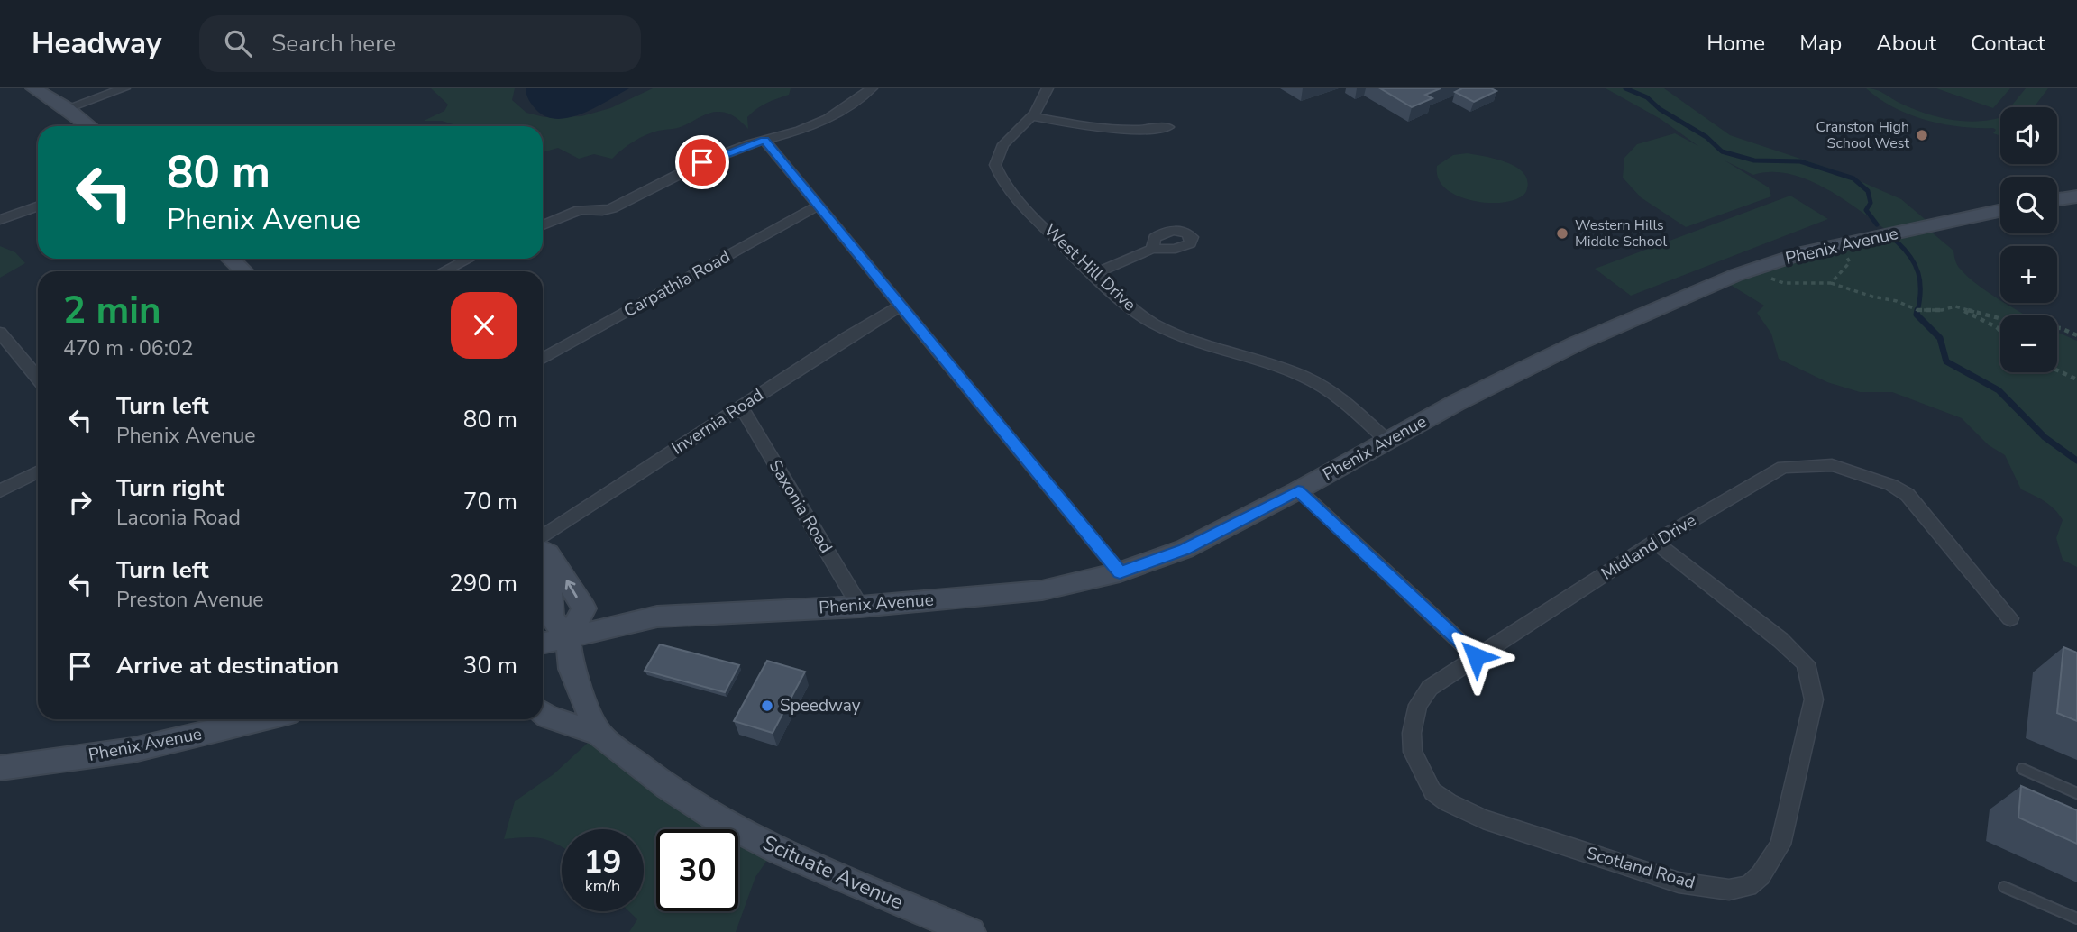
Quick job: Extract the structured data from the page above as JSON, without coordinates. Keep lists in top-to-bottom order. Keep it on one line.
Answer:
{"streets":{"main road":["Phenix Avenue","Scituate Avenue"],"street":["West Hill Drive","Carpathia Road","Invernia Road","Saxonia Road","Midland Drive","Scotland Road"]},"crossings":[["Phenix Avenue","West Hill Drive"],["Phenix Avenue","Saxonia Road"],["Phenix Avenue","Scituate Avenue"],["Invernia Road","Saxonia Road"],["Midland Drive","Scotland Road"]],"places":["Cranston High School West","Western Hills Middle School","Speedway"],"page":{"header":"Headway","search":"Search here","nav":["Home","Map","About","Contact"],"map_buttons":["+","−"],"turn":["80 m","Phenix Avenue"],"heading":["2 min","470 m · 06:02"],"list":[{"name":"Turn left","note":"Phenix Avenue","value":"80 m"},{"name":"Turn right","note":"Laconia Road","value":"70 m"},{"name":"Turn left","note":"Preston Avenue","value":"290 m"},{"name":"Arrive at destination","value":"30 m"}],"speed":"19 km/h","limit":"30"}}
